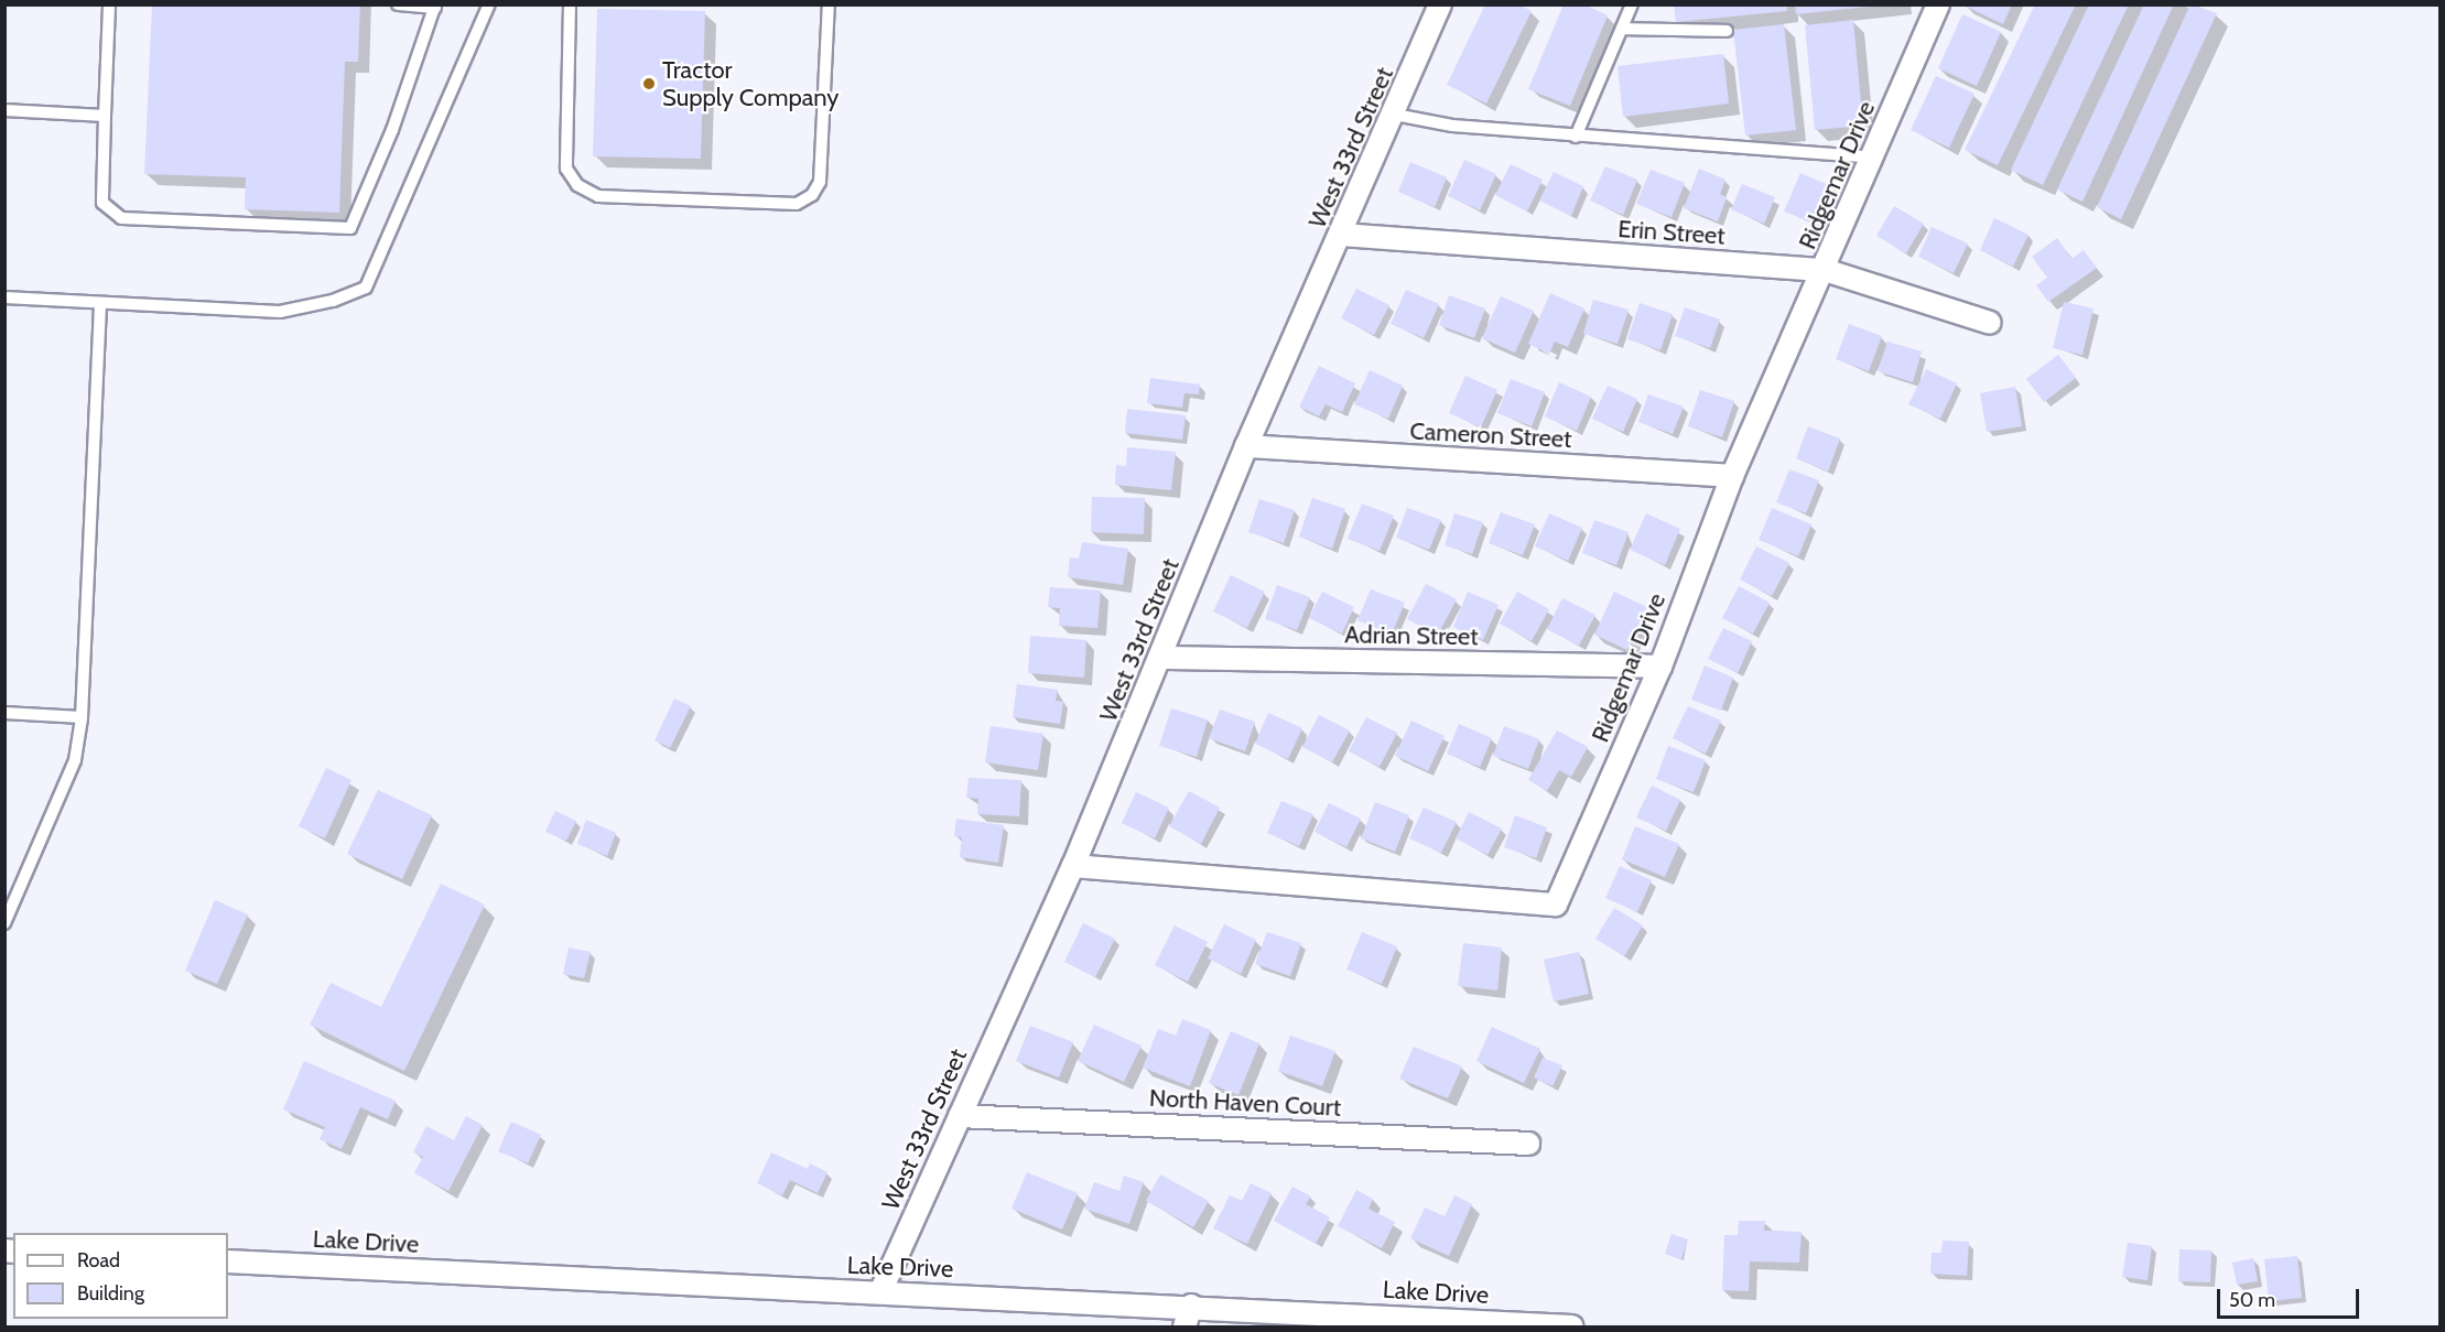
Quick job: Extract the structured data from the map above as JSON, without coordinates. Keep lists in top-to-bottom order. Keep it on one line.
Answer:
{"streets":{"street":["West 33rd Street","Ridgemar Drive","Erin Street","Cameron Street","Adrian Street","North Haven Court","Lake Drive"]},"crossings":[["West 33rd Street","Ridgemar Drive"],["West 33rd Street","Erin Street"],["West 33rd Street","Cameron Street"],["West 33rd Street","Adrian Street"],["West 33rd Street","North Haven Court"],["West 33rd Street","Lake Drive"],["Ridgemar Drive","Erin Street"],["Ridgemar Drive","Cameron Street"],["Ridgemar Drive","Adrian Street"]],"places":["Tractor Supply Company"],"legend":["Road","Building"],"scale_bar":"50 m"}
